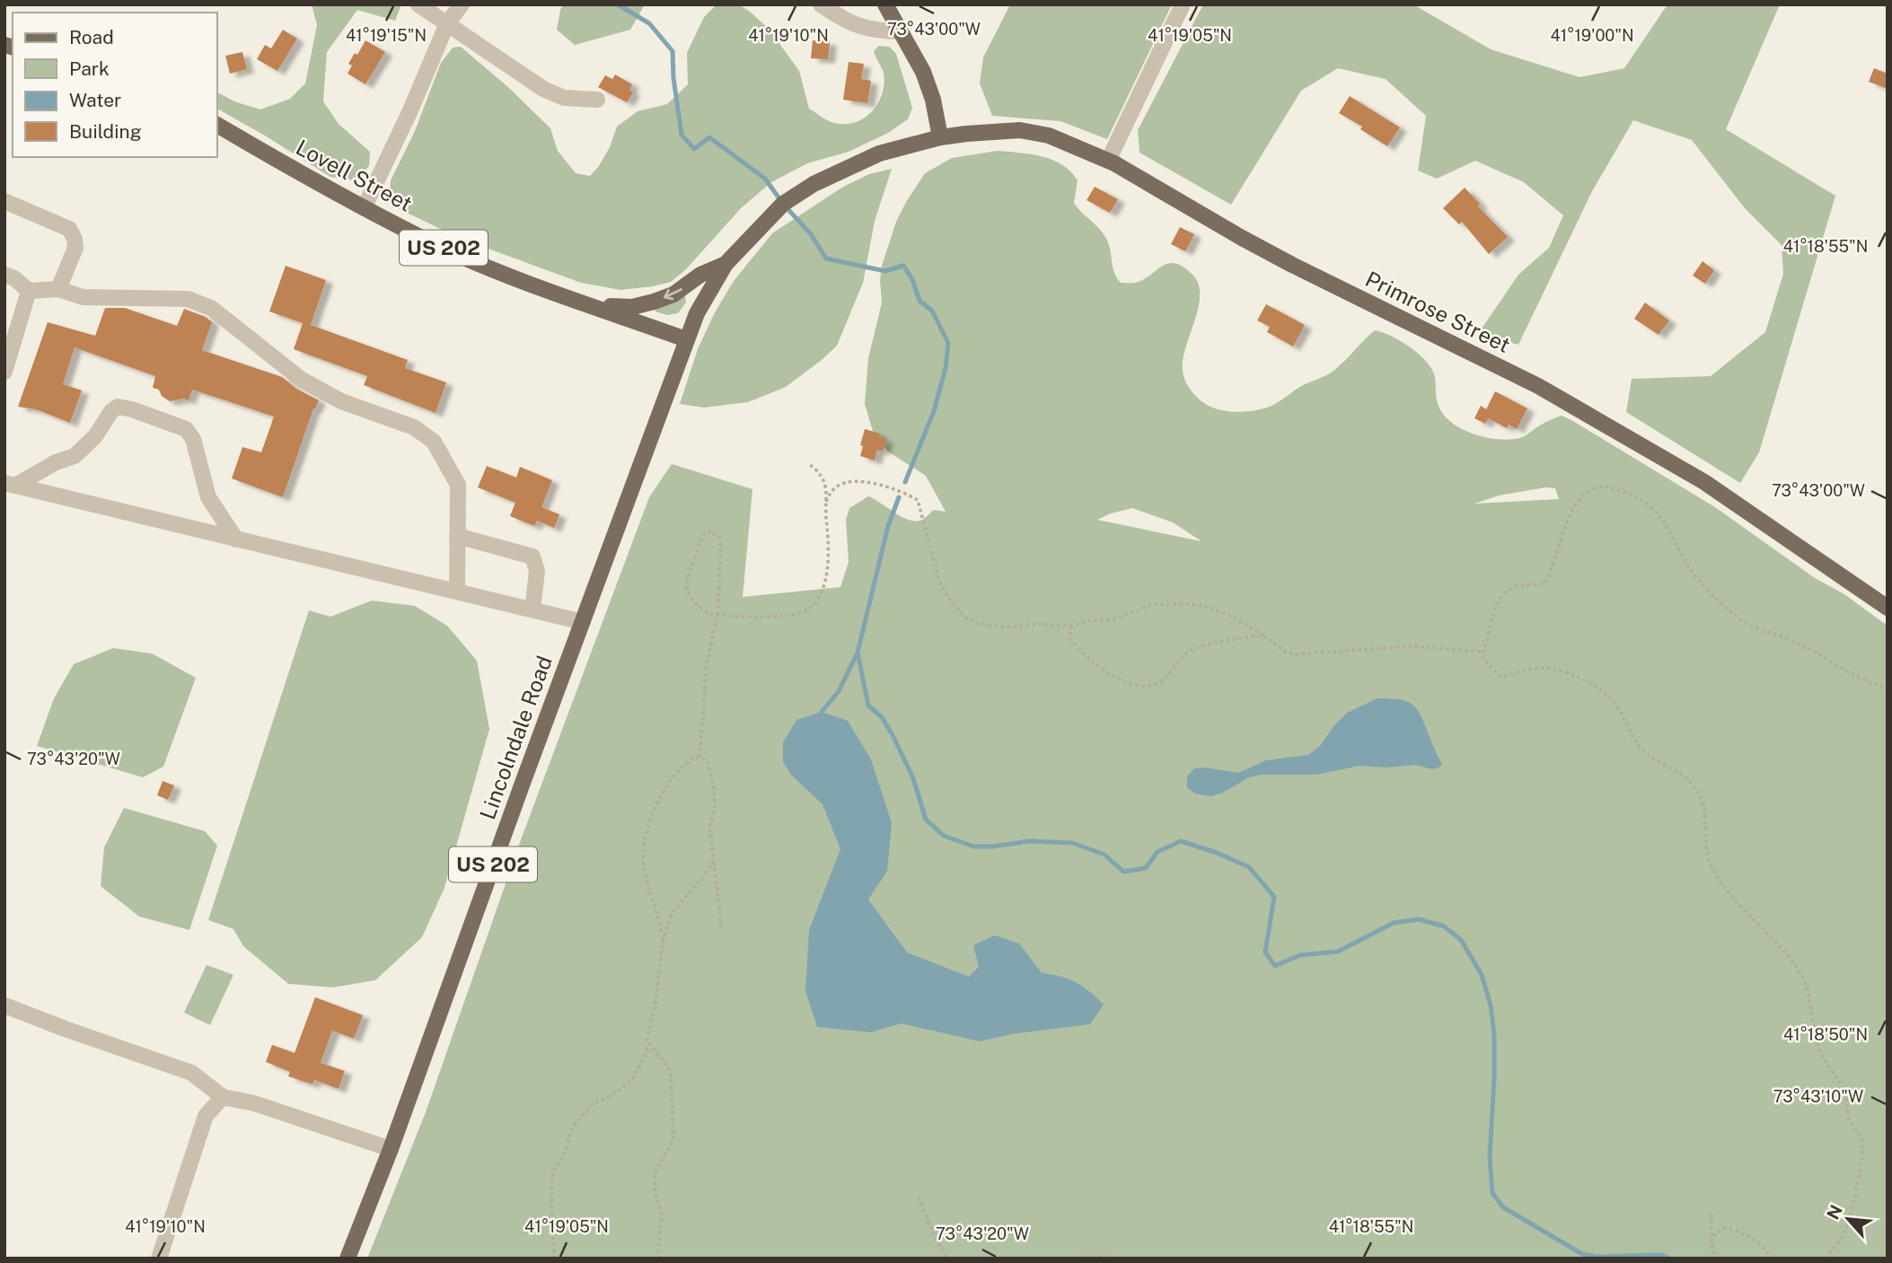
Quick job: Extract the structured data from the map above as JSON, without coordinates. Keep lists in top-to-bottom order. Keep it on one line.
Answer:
{"streets":{"main road":["Lovell Street","US 202","Primrose Street","Lincolndale Road"]},"crossings":[["Lovell Street","Lincolndale Road"],["Primrose Street","Lincolndale Road"]],"legend":["Road","Park","Water","Building"],"north":"top left","coordinates":["73°43'00\"W","41°19'15\"N","41°19'10\"N","41°19'05\"N","41°19'00\"N","41°18'55\"N","73°43'20\"W","41°18'50\"N","73°43'10\"W"]}
